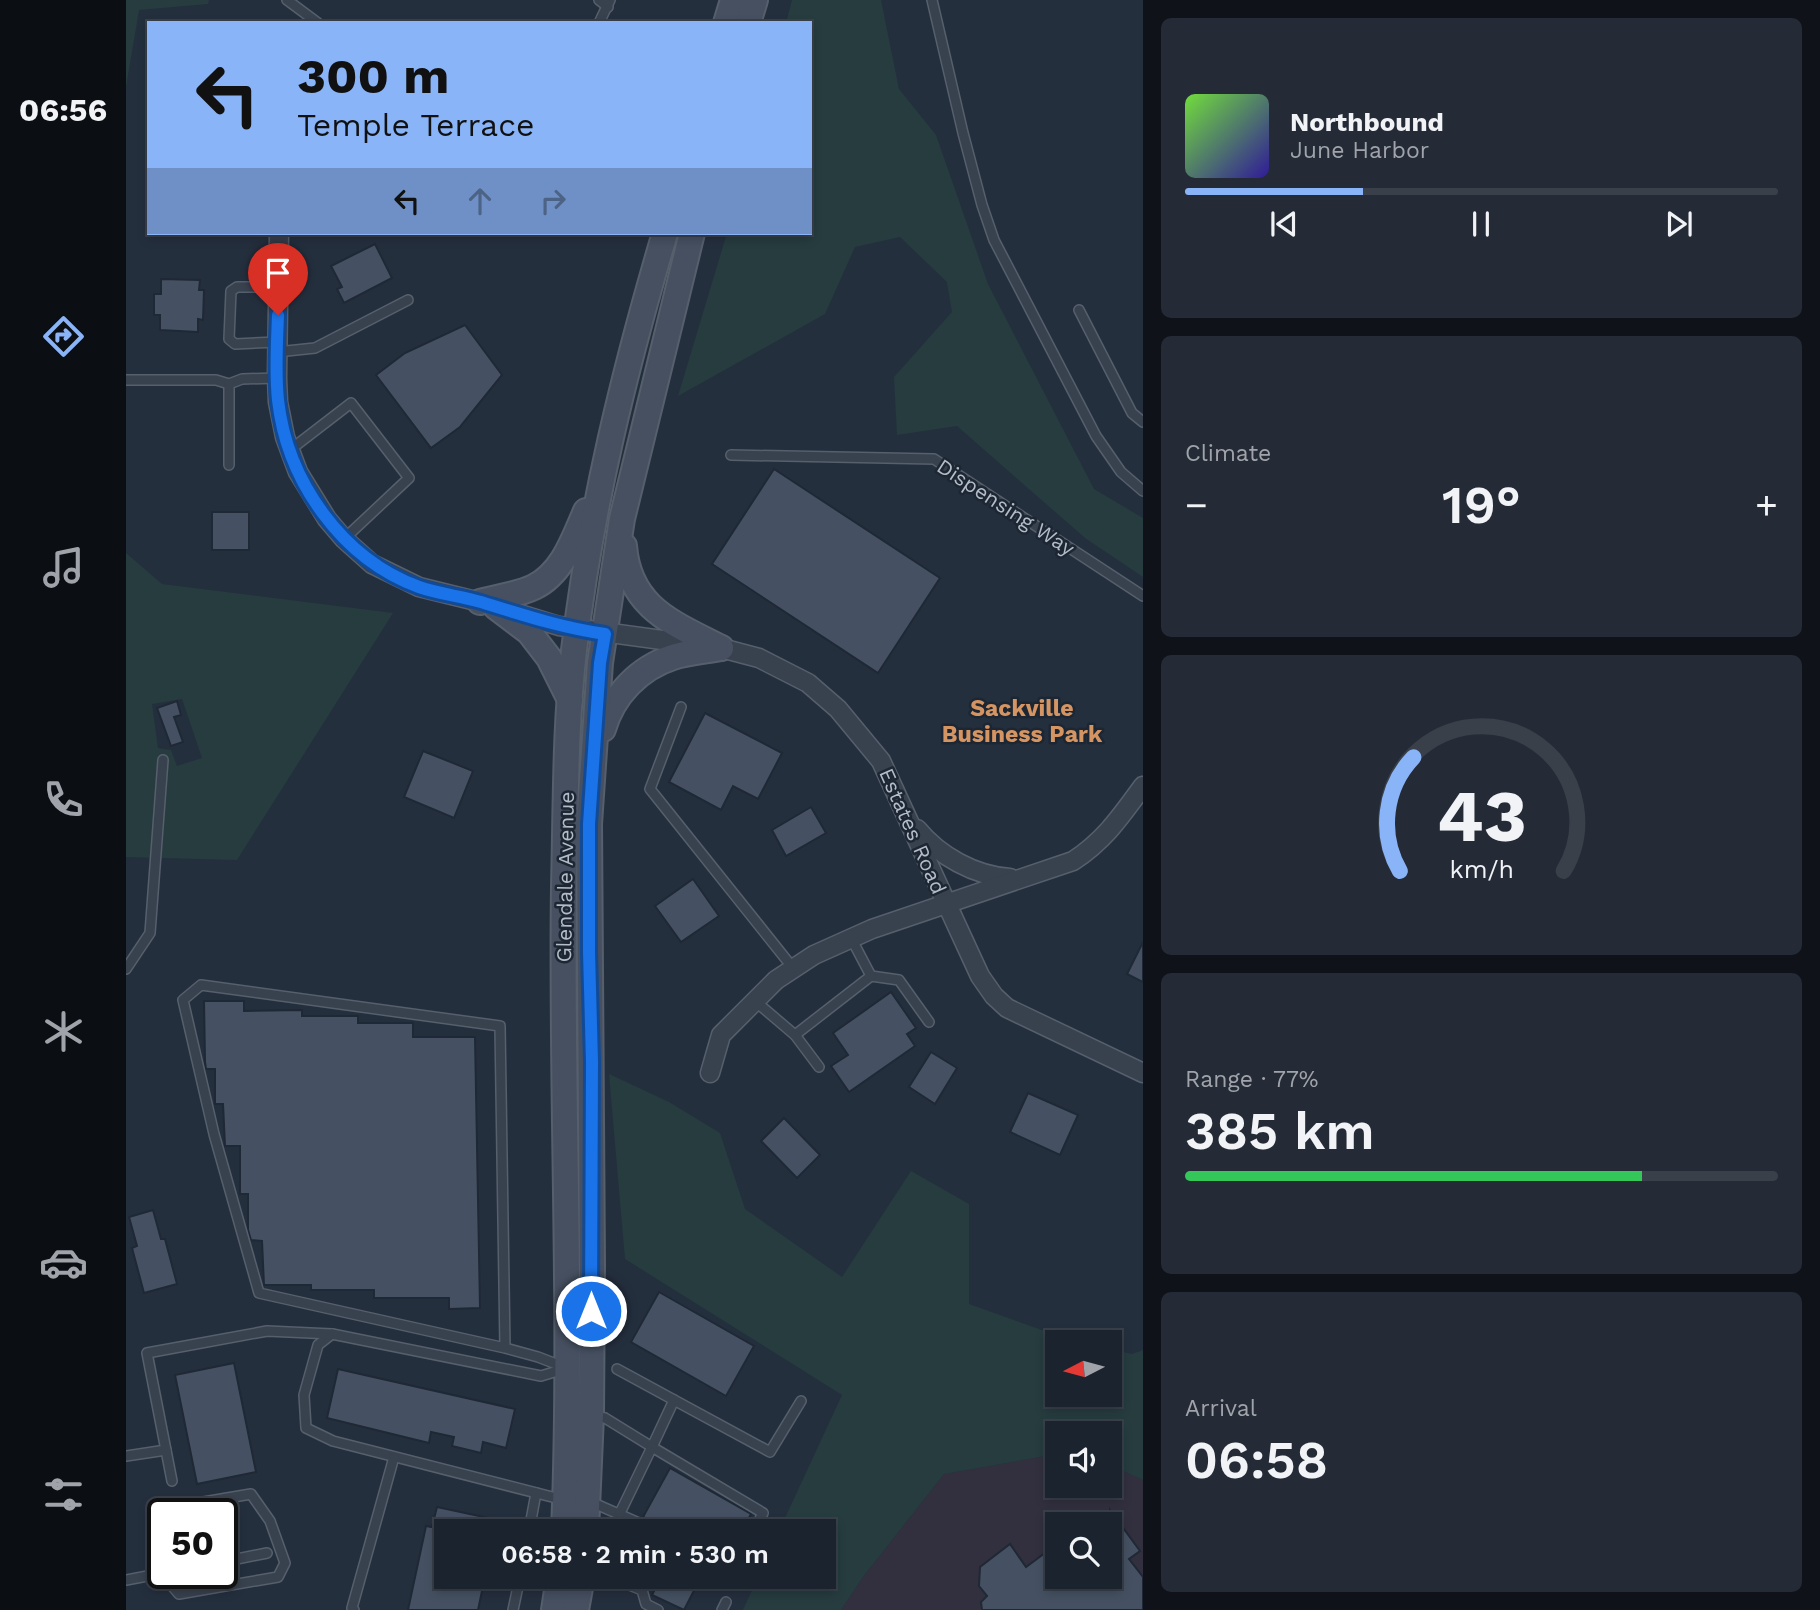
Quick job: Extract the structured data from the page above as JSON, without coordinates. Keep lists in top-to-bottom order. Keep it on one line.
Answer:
{"streets":{"main road":["Glendale Avenue"],"street":["Estates Road"],"lane":["Dispensing Way"]},"crossings":[["Estates Road","Glendale Avenue"]],"districts":["Sackville Business Park"],"north":"left","page":{"tabs":"06:56","turn":["300 m","Temple Terrace"],"song":["Northbound","June Harbor"],"tile":["Climate",["Range · 77%","385 km"],["Arrival","06:58"]],"heat":["−","19°","+"],"limit":"50","trip":"06:58 · 2 min · 530 m","gauge":["43","km/h"]}}
